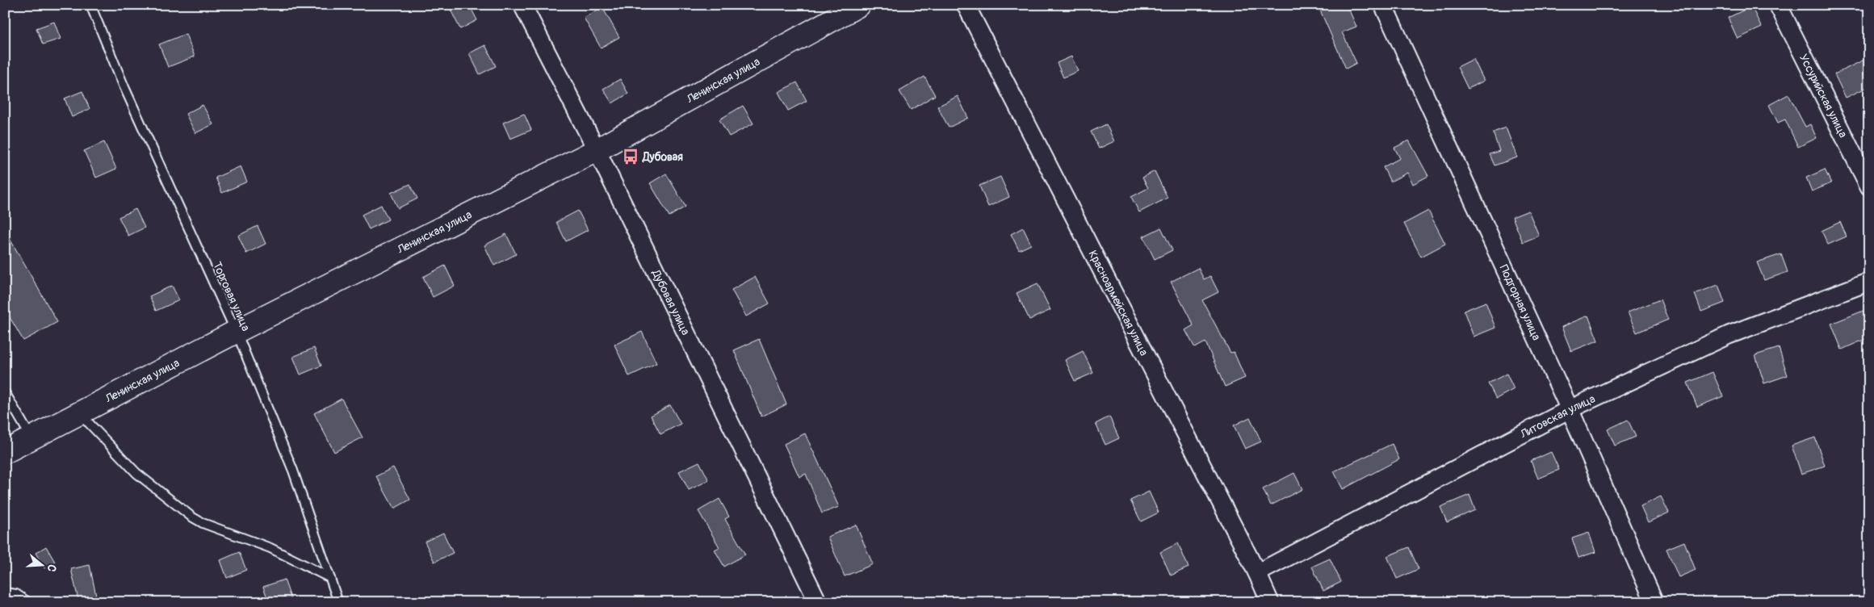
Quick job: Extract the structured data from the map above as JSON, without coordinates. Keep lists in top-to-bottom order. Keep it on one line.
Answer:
{"streets":{"main road":["Ленинская улица"],"street":["Уссурийская улица","Дубовая улица","Красноармейская улица","Подгорная улица","Литовская улица"],"lane":["Торговая улица"]},"crossings":[["Ленинская улица","Торговая улица"],["Ленинская улица","Дубовая улица"],["Красноармейская улица","Литовская улица"],["Подгорная улица","Литовская улица"]],"places":{"bus stop":["Дубовая"]},"north":"right"}
